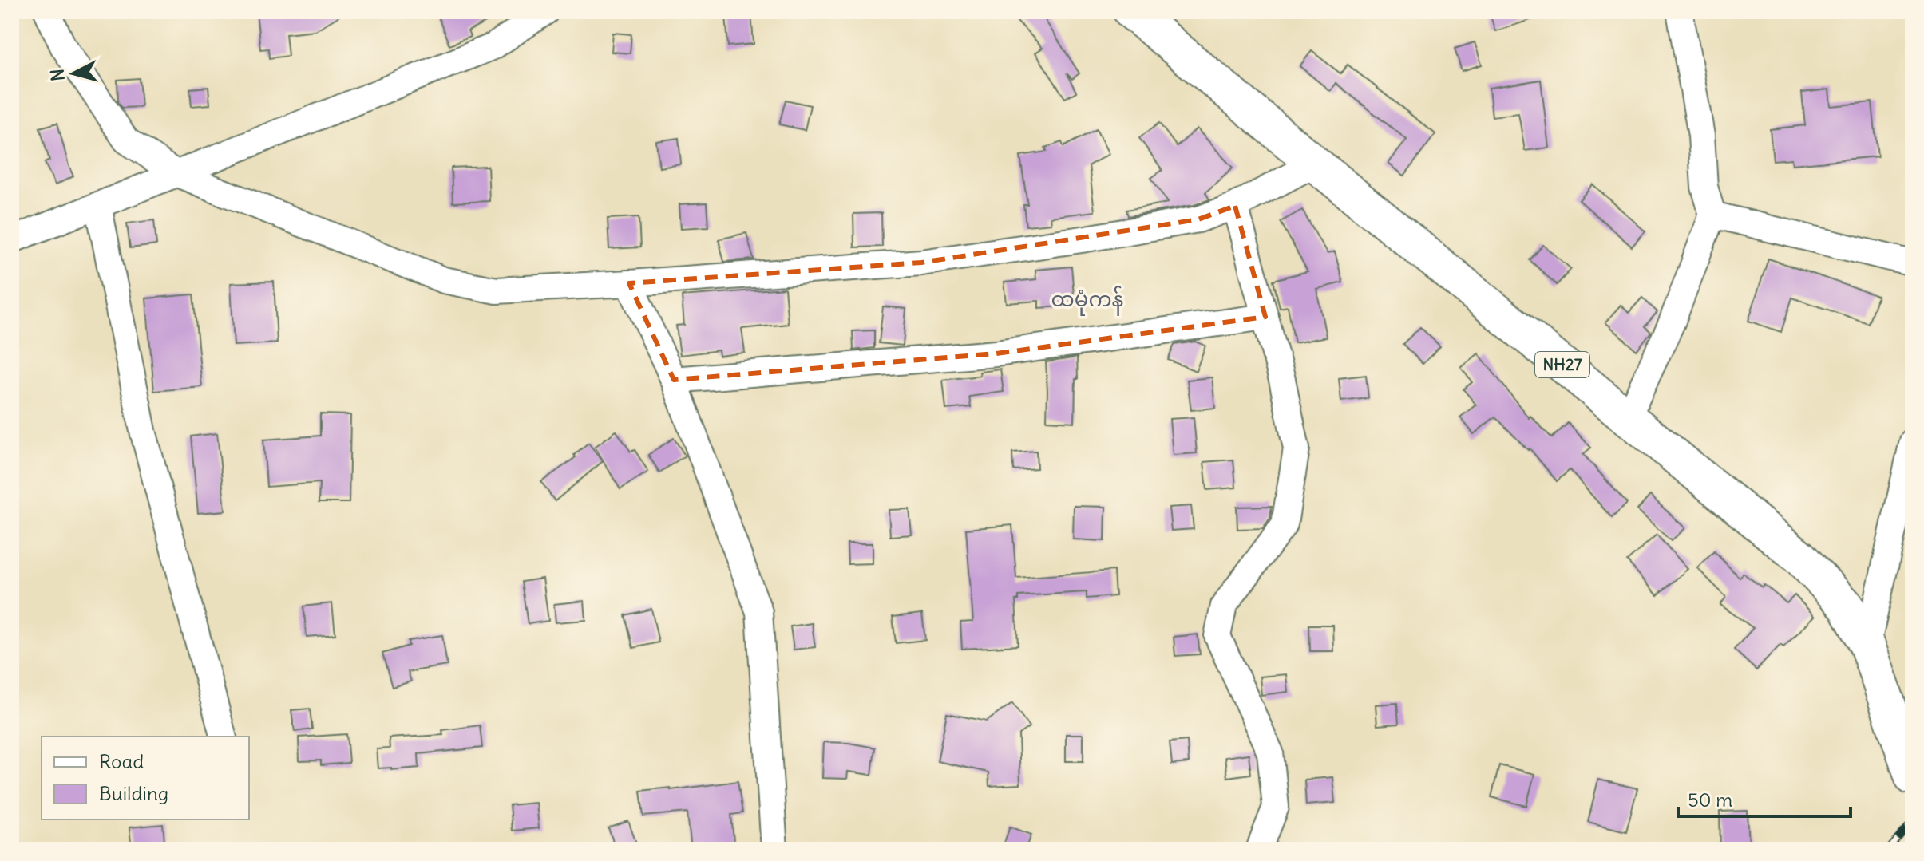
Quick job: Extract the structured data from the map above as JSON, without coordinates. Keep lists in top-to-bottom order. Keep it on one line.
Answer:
{"streets":{"highway":["NH27"]},"districts":["ထမုံကန်"],"legend":["Road","Building"],"scale_bar":"50 m","north":"left"}
